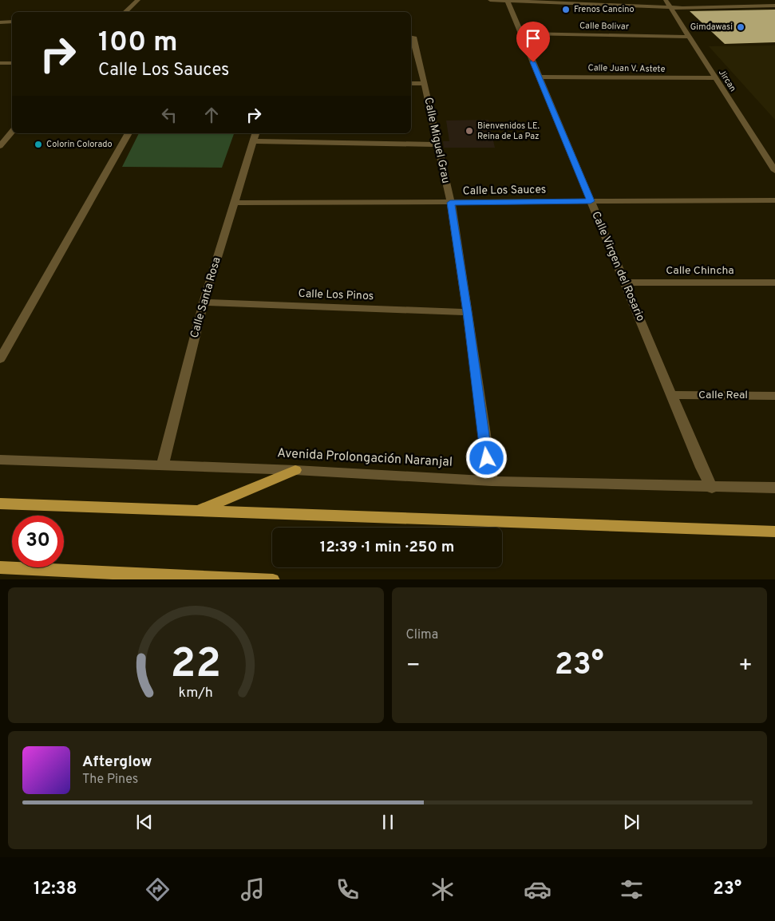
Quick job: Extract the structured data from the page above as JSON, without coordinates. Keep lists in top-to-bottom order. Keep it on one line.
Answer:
{"streets":{"street":["Calle Bolivar","Calle Juan V. Astete","Jircan","Calle Miguel Grau","Calle Los Sauces","Calle Virgen del Rosario","Calle Chincha","Calle Los Pinos","Calle Santa Rosa","Calle Real","Avenida Prolongación Naranjal"]},"crossings":[["Calle Bolivar","Jircan"],["Calle Bolivar","Calle Virgen del Rosario"],["Calle Juan V. Astete","Jircan"],["Calle Juan V. Astete","Calle Virgen del Rosario"],["Calle Miguel Grau","Calle Los Sauces"],["Calle Miguel Grau","Calle Los Pinos"],["Calle Miguel Grau","Avenida Prolongación Naranjal"],["Calle Los Sauces","Calle Virgen del Rosario"],["Calle Los Sauces","Calle Santa Rosa"],["Calle Virgen del Rosario","Calle Chincha"],["Calle Virgen del Rosario","Calle Real"],["Calle Virgen del Rosario","Avenida Prolongación Naranjal"],["Calle Los Pinos","Calle Santa Rosa"],["Calle Santa Rosa","Avenida Prolongación Naranjal"]],"places":["Frenos Cancino","Gimdawasi","Bienvenidos LE. Reina de La Paz","Colorin Colorado"],"page":{"turn":["100 m","Calle Los Sauces"],"limit":"30","trip":"12:39 · 1 min · 250 m","tile":"Clima","heat":["−","23°","+"],"song":["Afterglow","The Pines"],"tabs":["12:38","23°"],"gauge":["22","km/h"]}}
